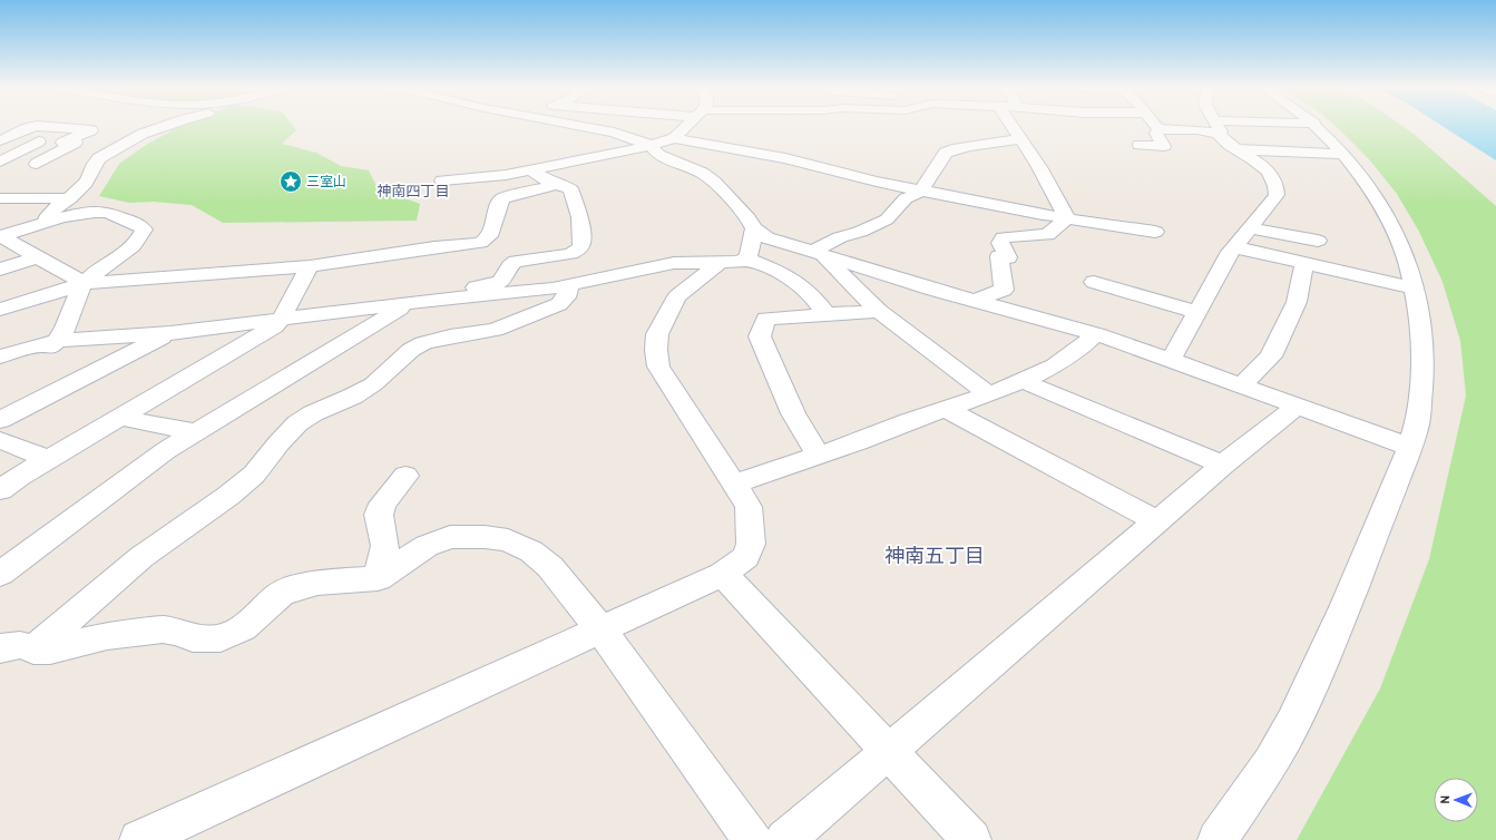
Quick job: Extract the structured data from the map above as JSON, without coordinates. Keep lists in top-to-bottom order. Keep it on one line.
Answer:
{"districts":["神南四丁目","神南五丁目"],"places":{"place":["三室山"]},"north":"left"}
